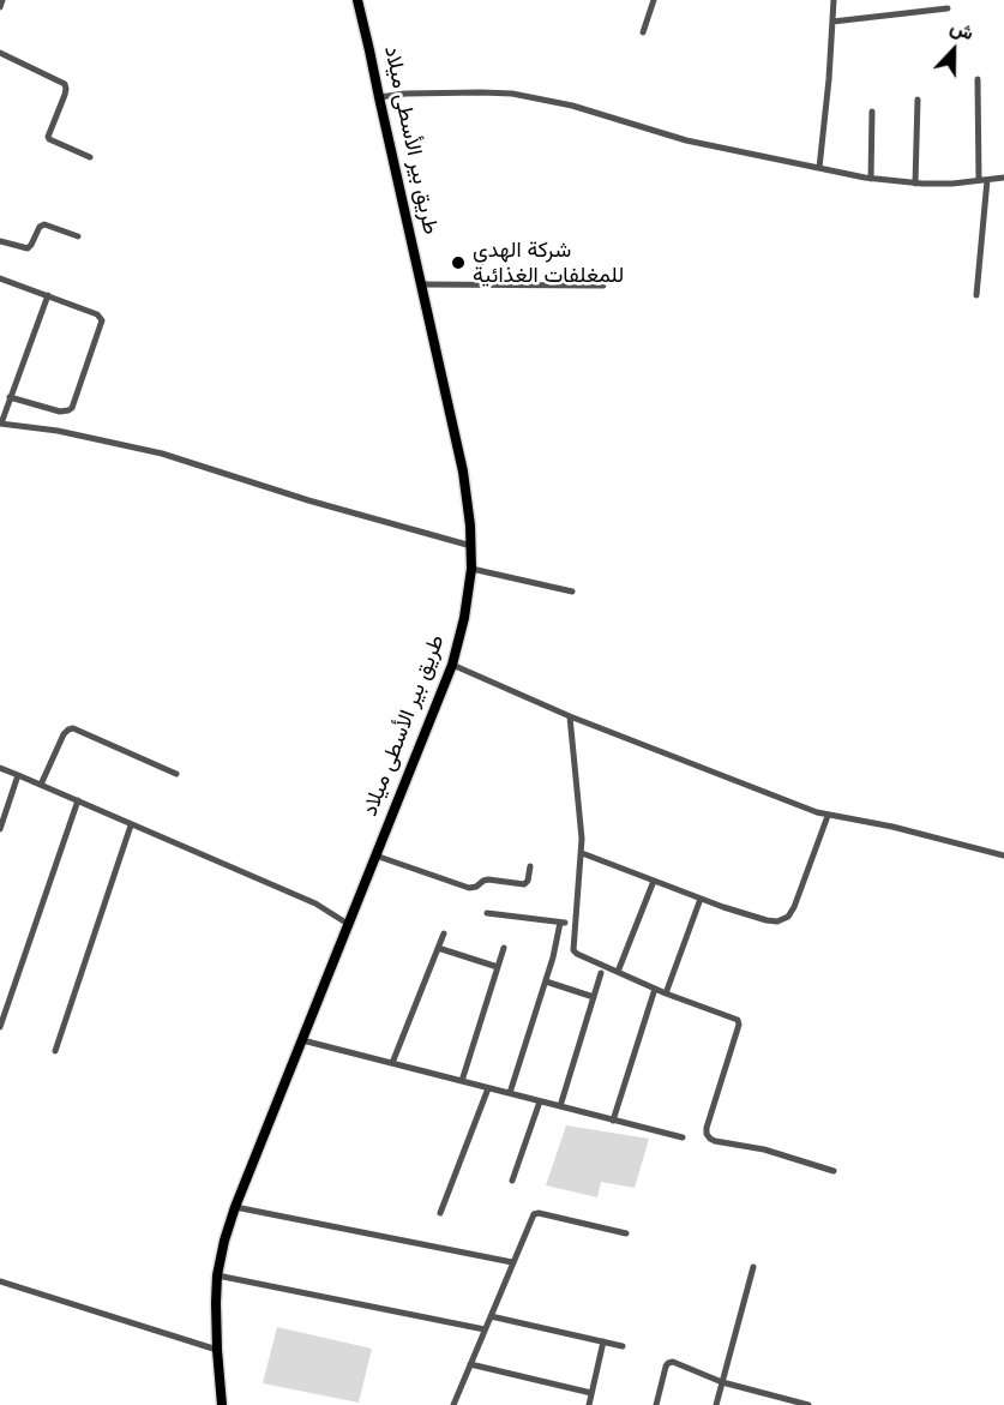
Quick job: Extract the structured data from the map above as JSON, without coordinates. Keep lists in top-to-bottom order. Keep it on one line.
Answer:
{"streets":{"main road":["طريق بير الأسطى ميلاد"]},"places":["شركة الهدي للمغلفات الغذائية"],"north":"top"}
